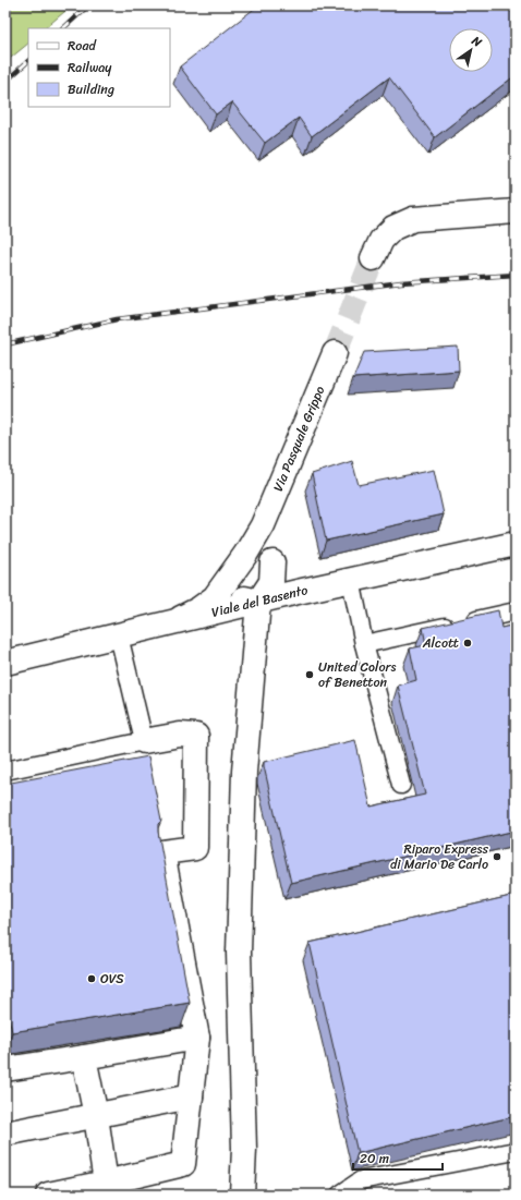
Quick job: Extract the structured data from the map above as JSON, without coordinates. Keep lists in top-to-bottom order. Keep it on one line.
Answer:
{"streets":{"street":["Via Pasquale Grippo","Viale del Basento"]},"crossings":[["Via Pasquale Grippo","Viale del Basento"]],"places":["Alcott","United Colors of Benetton","Riparo Express di Mario De Carlo","OVS"],"legend":["Road","Railway","Building"],"scale_bar":"20 m","north":"top right"}
